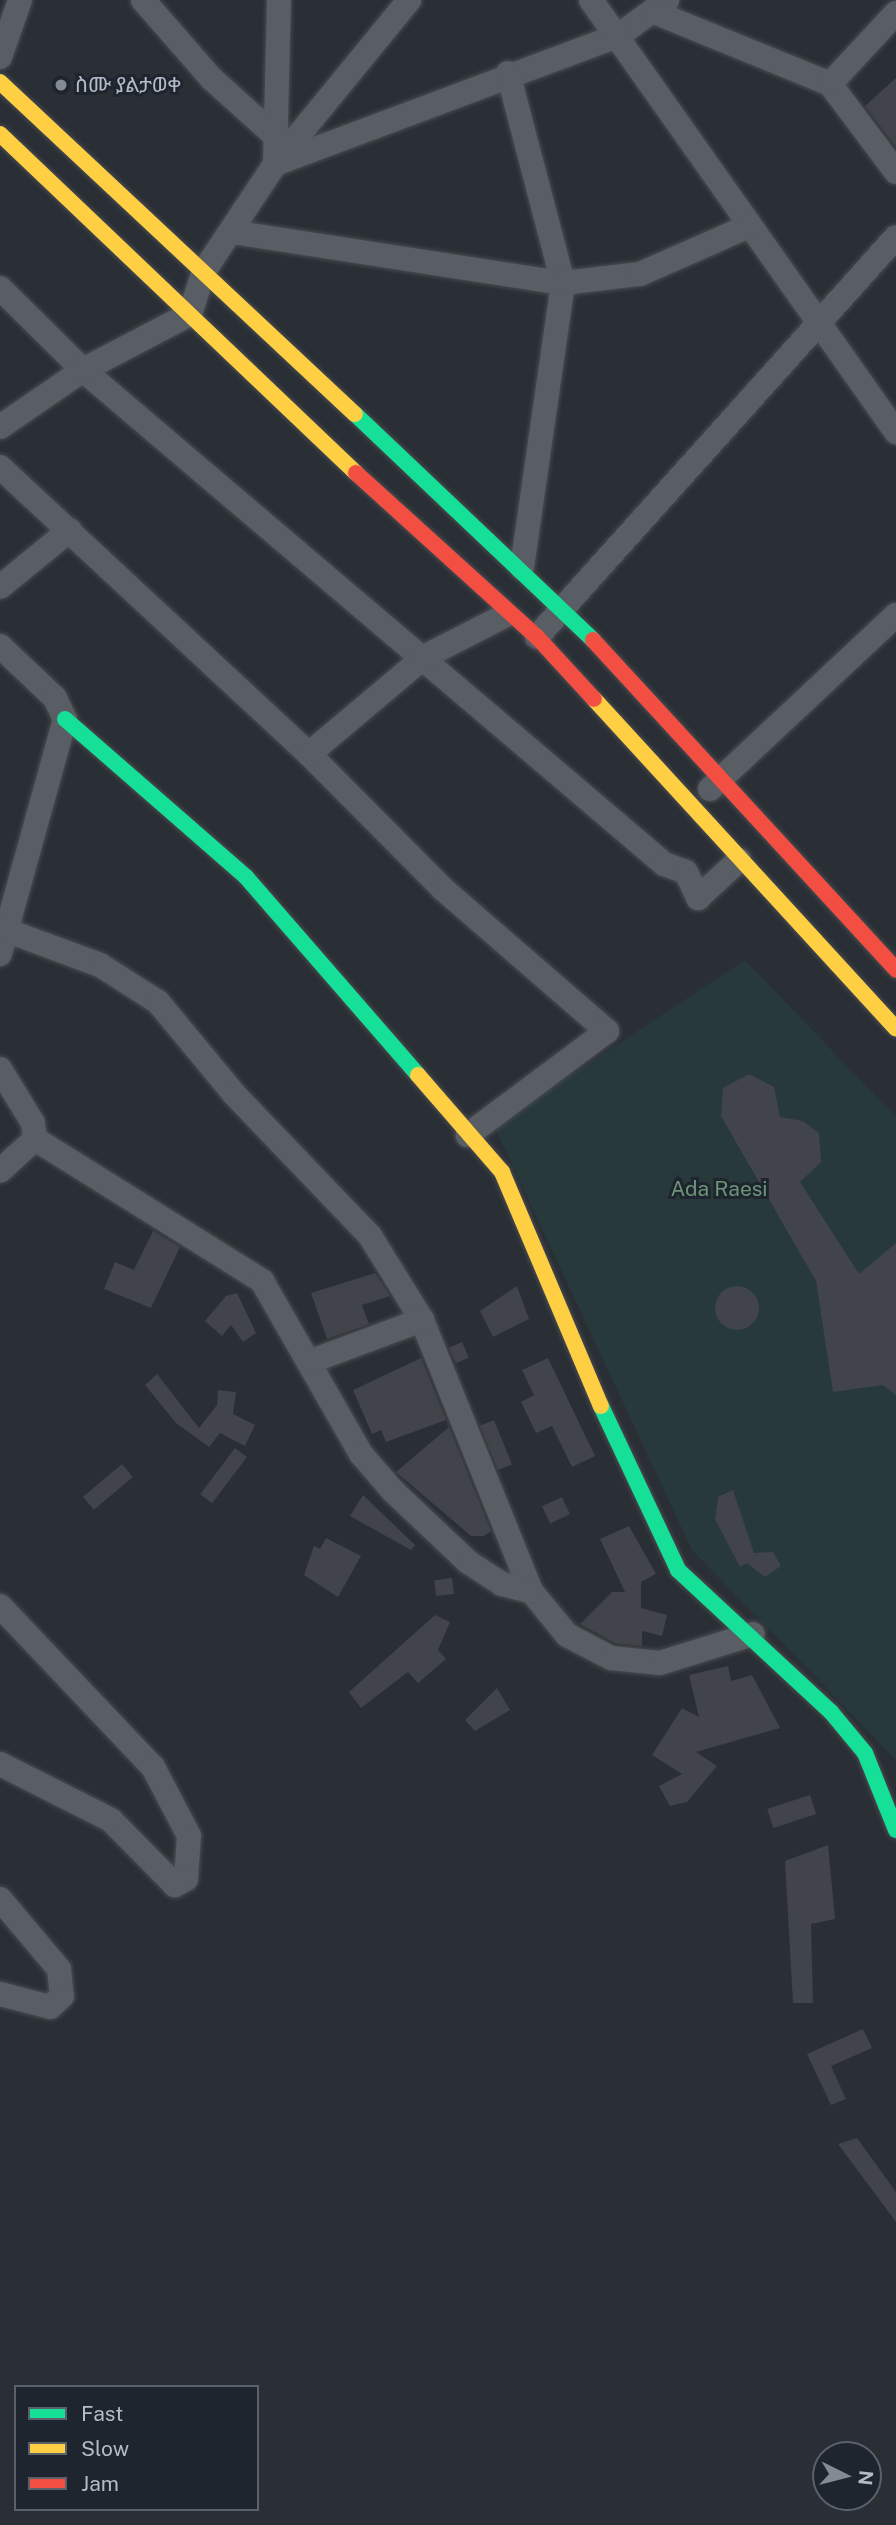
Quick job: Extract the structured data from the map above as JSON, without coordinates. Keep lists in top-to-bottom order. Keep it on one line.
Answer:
{"parks":["Ada Raesi"],"places":["ስሙ ያልታወቀ"],"legend":["Fast","Slow","Jam"],"north":"right"}
